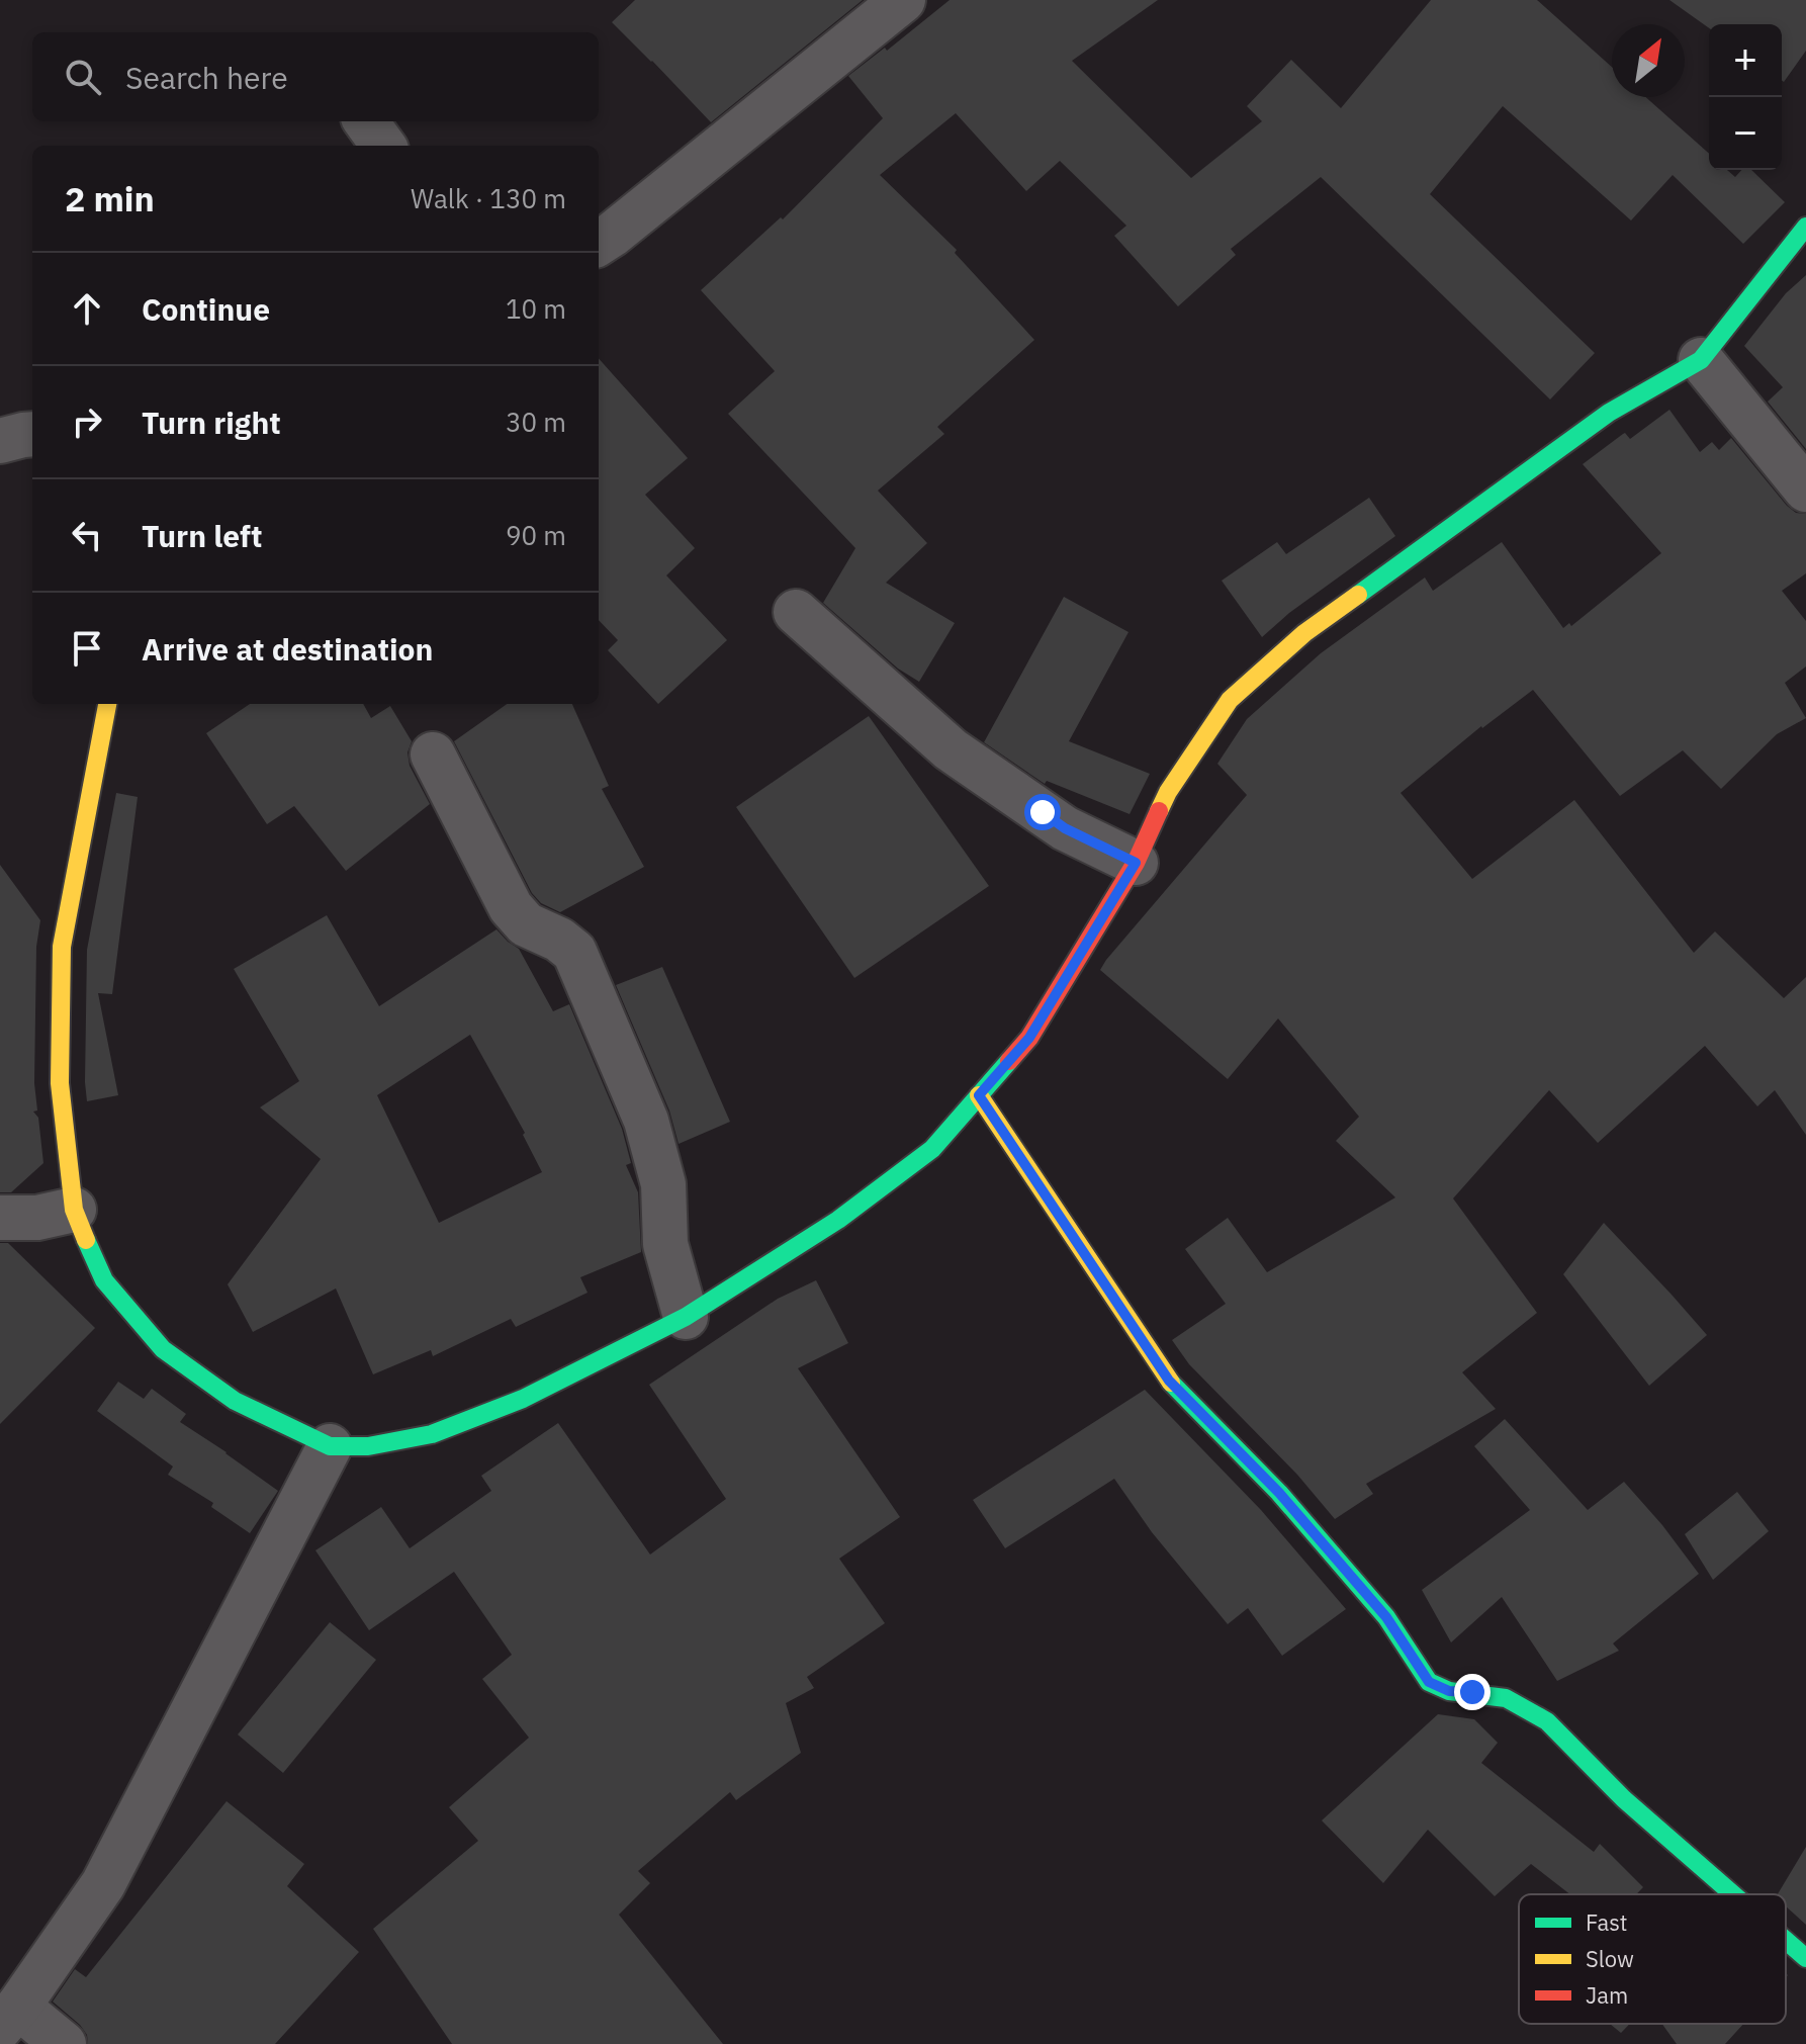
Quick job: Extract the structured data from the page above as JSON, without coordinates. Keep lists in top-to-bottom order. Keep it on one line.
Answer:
{"legend":["Fast","Slow","Jam"],"north":"top right","page":{"map_buttons":["+","−"],"search":"Search here","heading":["2 min","Walk · 130 m"],"list":[["Continue","10 m"],["Turn right","30 m"],["Turn left","90 m"],"Arrive at destination"]}}
